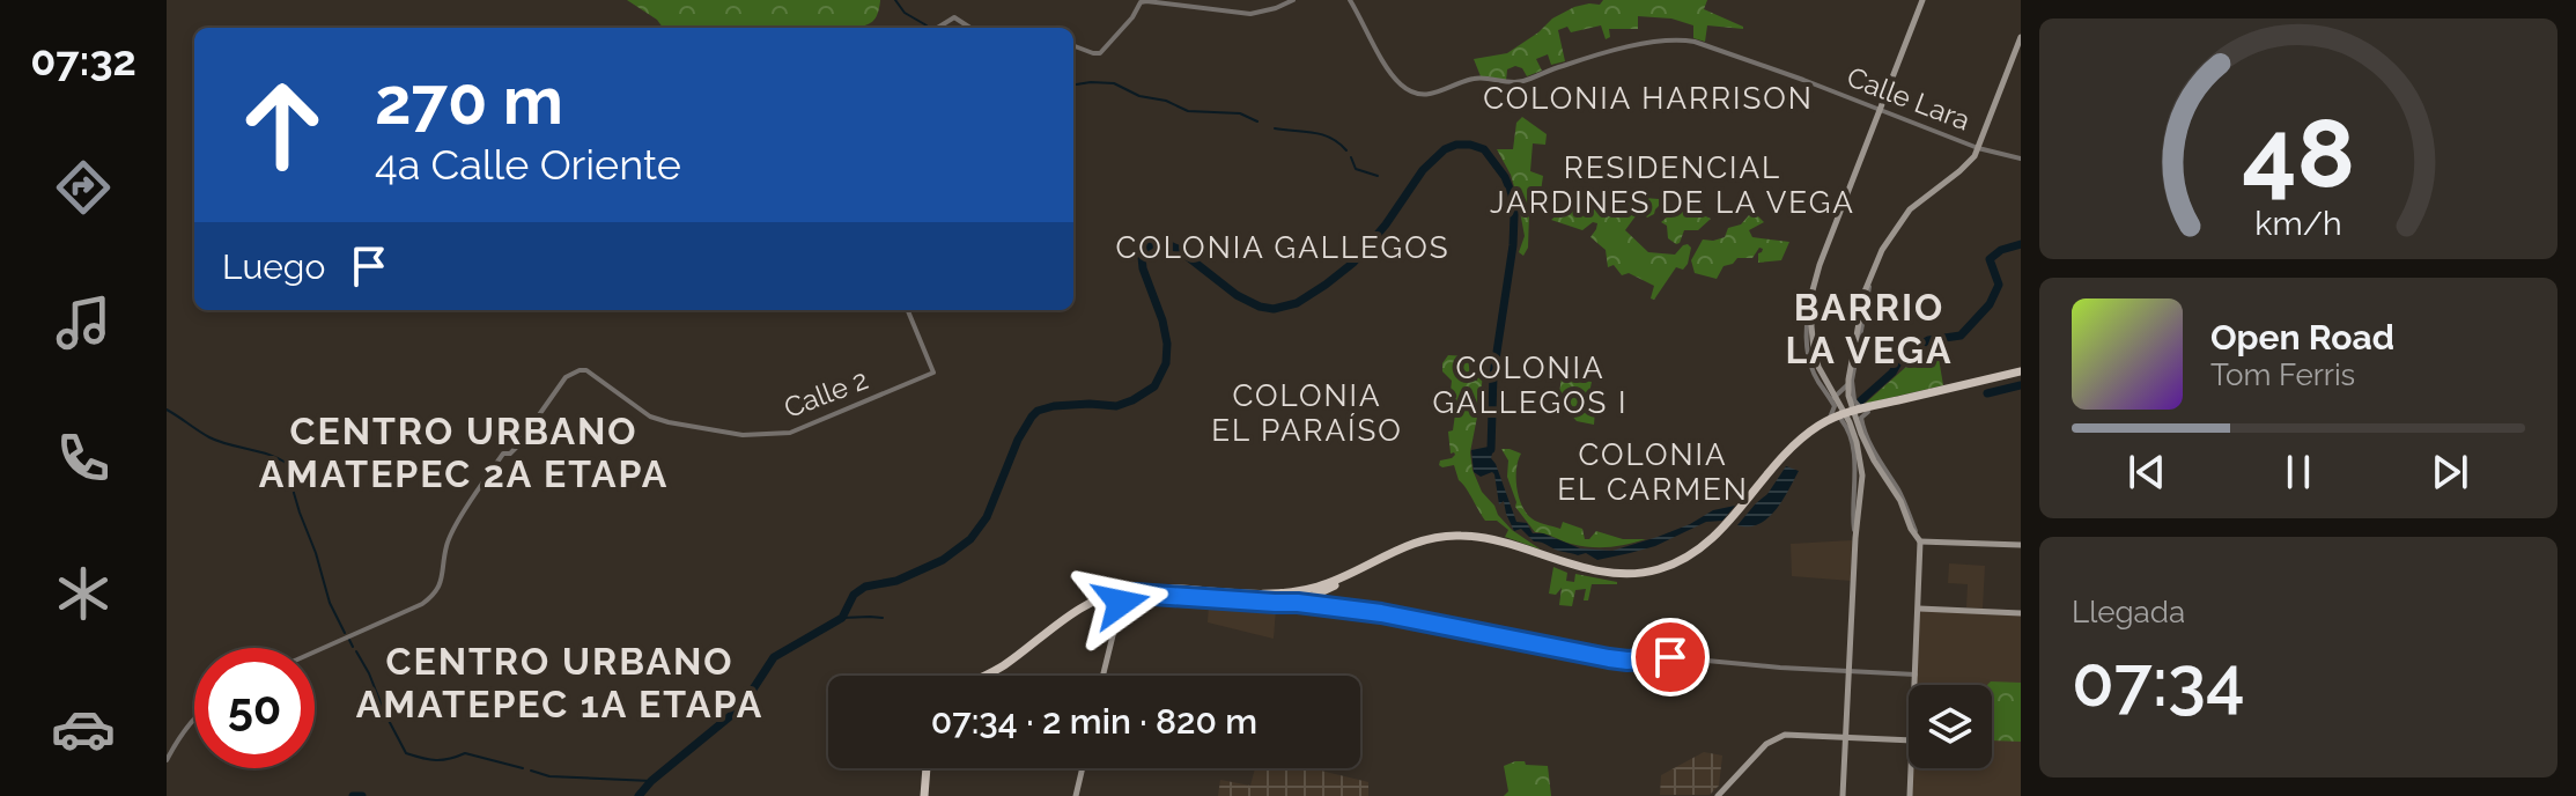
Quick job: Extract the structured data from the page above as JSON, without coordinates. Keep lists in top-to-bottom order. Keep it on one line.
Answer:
{"streets":{"street":["Calle Lara","Calle 2"]},"districts":["COLONIA HARRISON","RESIDENCIAL JARDINES DE LA VEGA","COLONIA GALLEGOS","BARRIO LA VEGA","COLONIA GALLEGOS I","COLONIA EL PARAÍSO","CENTRO URBANO AMATEPEC 2A ETAPA","COLONIA EL CARMEN","CENTRO URBANO AMATEPEC 1A ETAPA"],"page":{"tabs":"07:32","turn":["270 m","4a Calle Oriente"],"then":"Luego","song":["Open Road","Tom Ferris"],"tile":["Llegada","07:34"],"limit":"50","trip":"07:34 · 2 min · 820 m","gauge":["48","km/h"]}}
